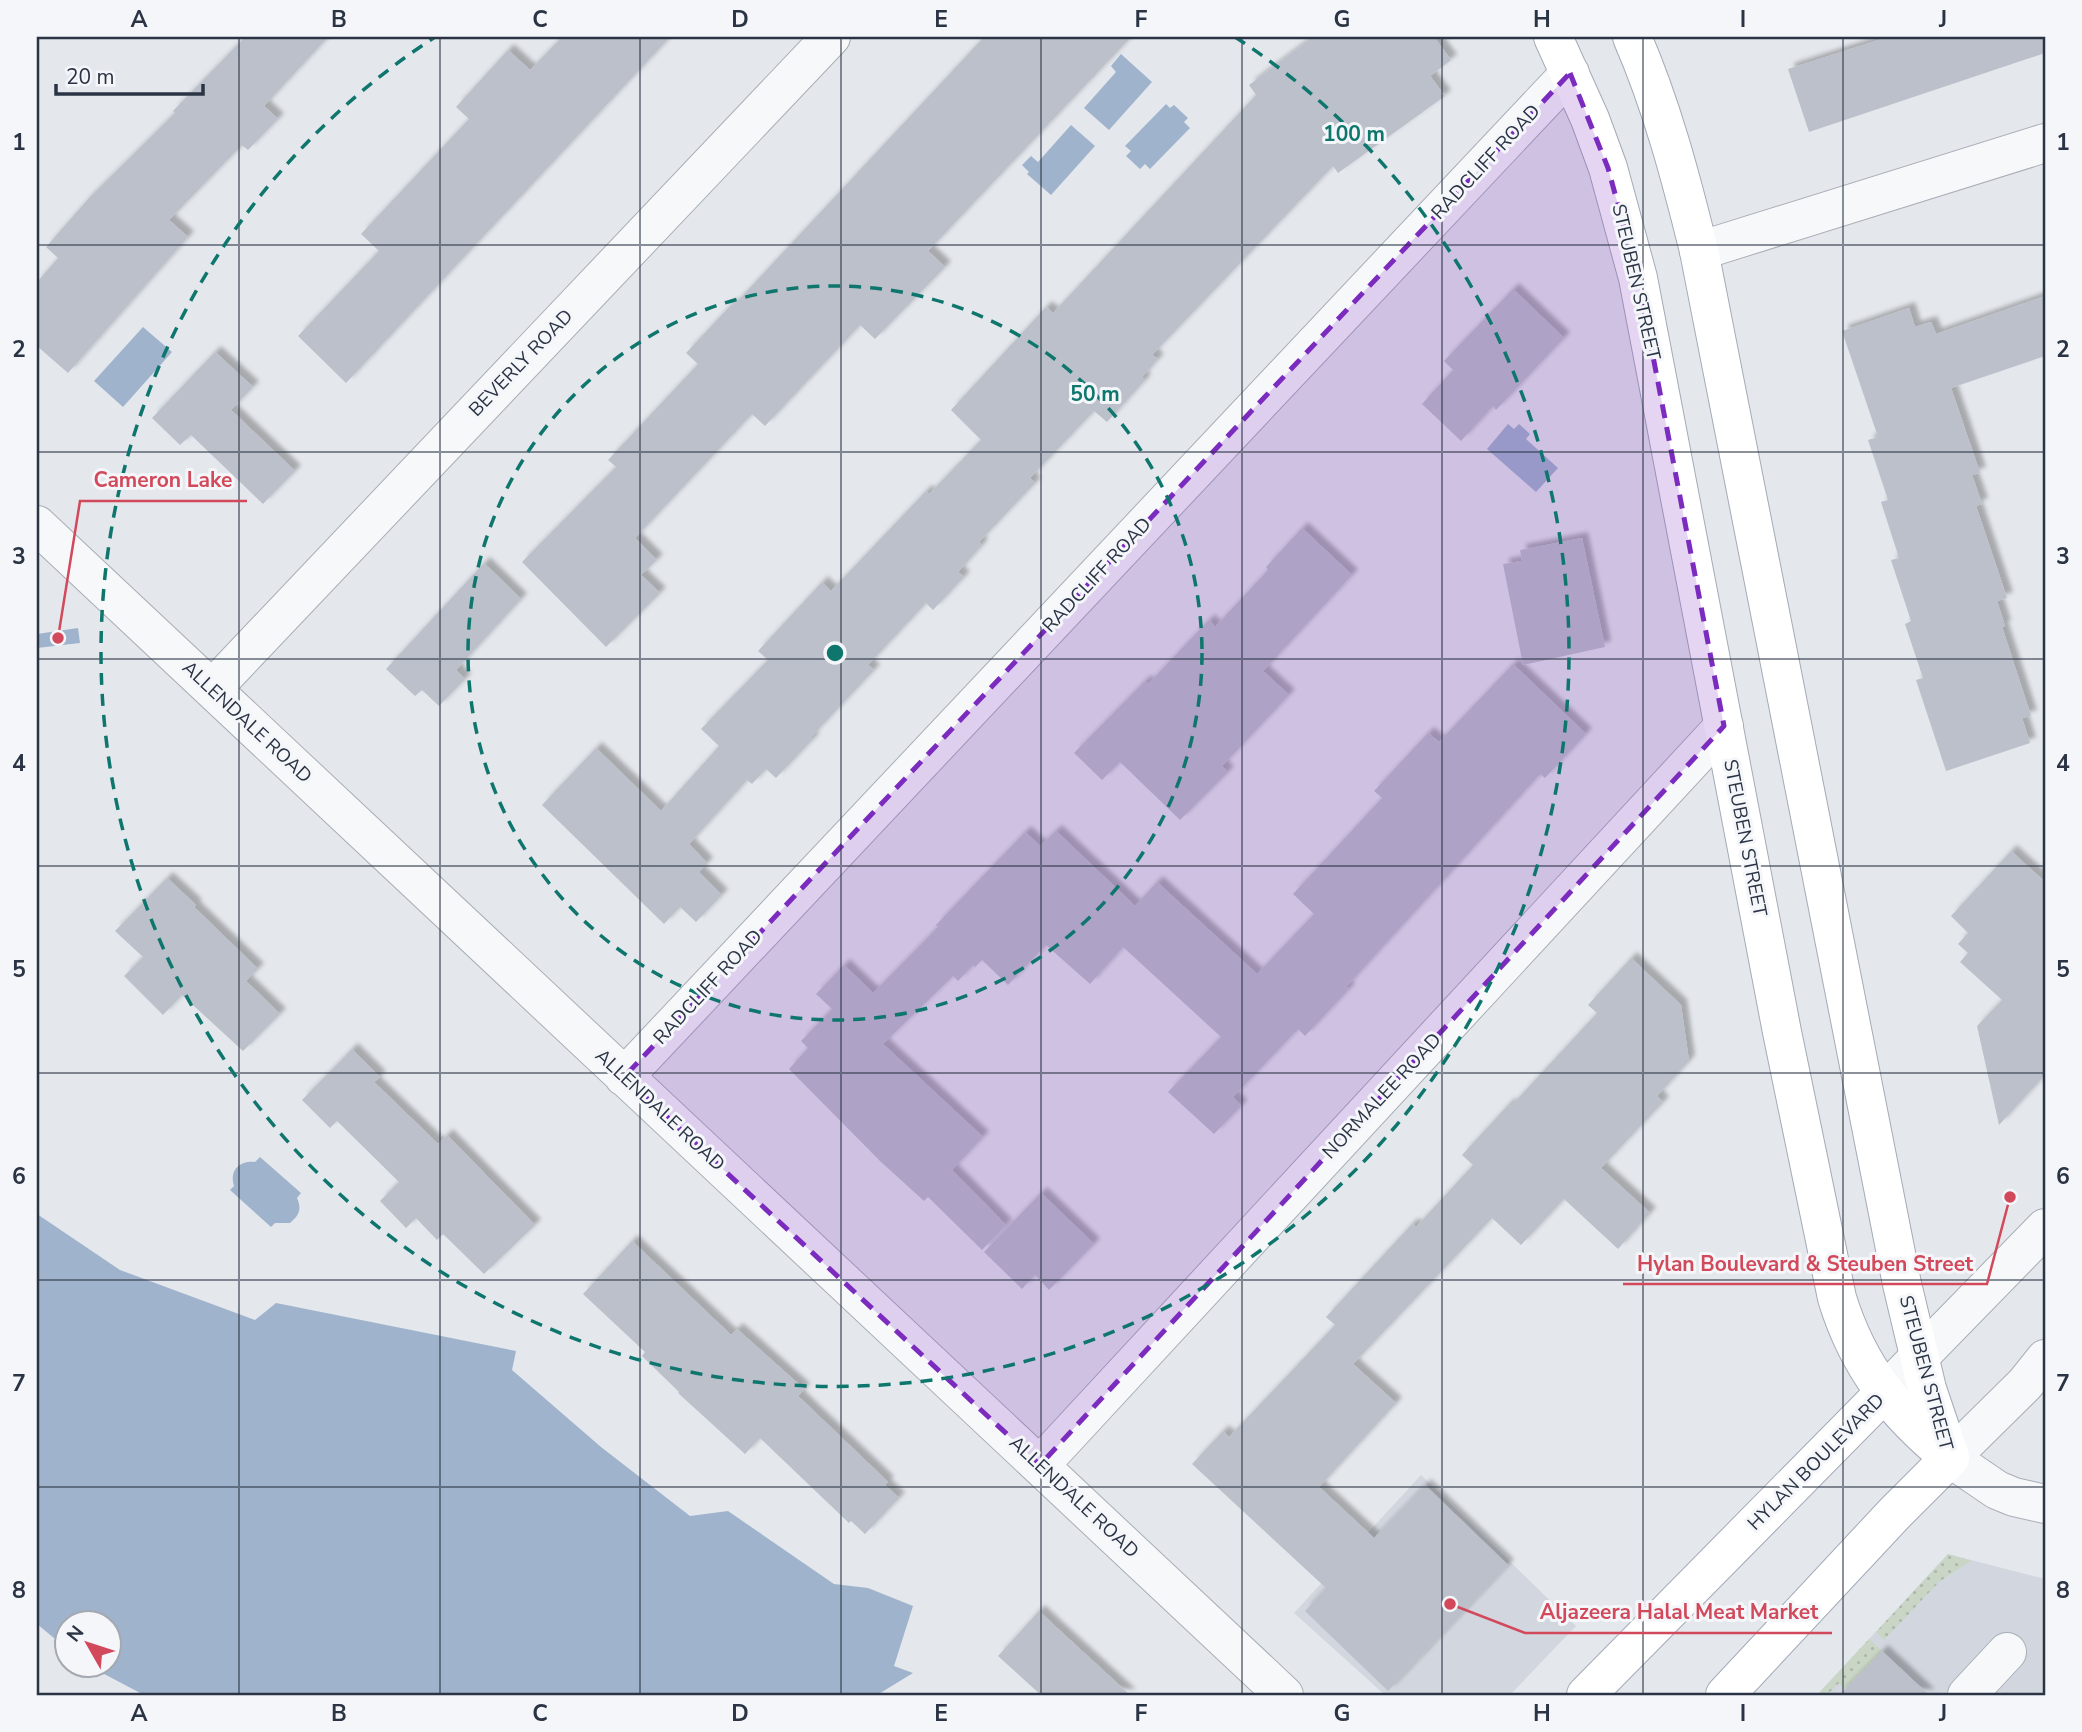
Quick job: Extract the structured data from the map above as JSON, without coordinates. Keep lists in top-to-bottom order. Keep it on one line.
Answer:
{"streets":{"main road":["STEUBEN STREET","HYLAN BOULEVARD"],"street":["RADCLIFF ROAD","BEVERLY ROAD","ALLENDALE ROAD","NORMALEE ROAD"]},"crossings":[["RADCLIFF ROAD","STEUBEN STREET"],["RADCLIFF ROAD","ALLENDALE ROAD"],["STEUBEN STREET","NORMALEE ROAD"],["STEUBEN STREET","HYLAN BOULEVARD"],["BEVERLY ROAD","ALLENDALE ROAD"],["ALLENDALE ROAD","NORMALEE ROAD"]],"places":["Cameron Lake","Hylan Boulevard & Steuben Street","Aljazeera Halal Meat Market"],"scale_bar":"20 m","north":"top left","grid":{"columns":["A","B","C","D","E","F","G","H","I","J"],"rows":["1","2","3","4","5","6","7","8"]},"rings":["100 m","50 m"]}
